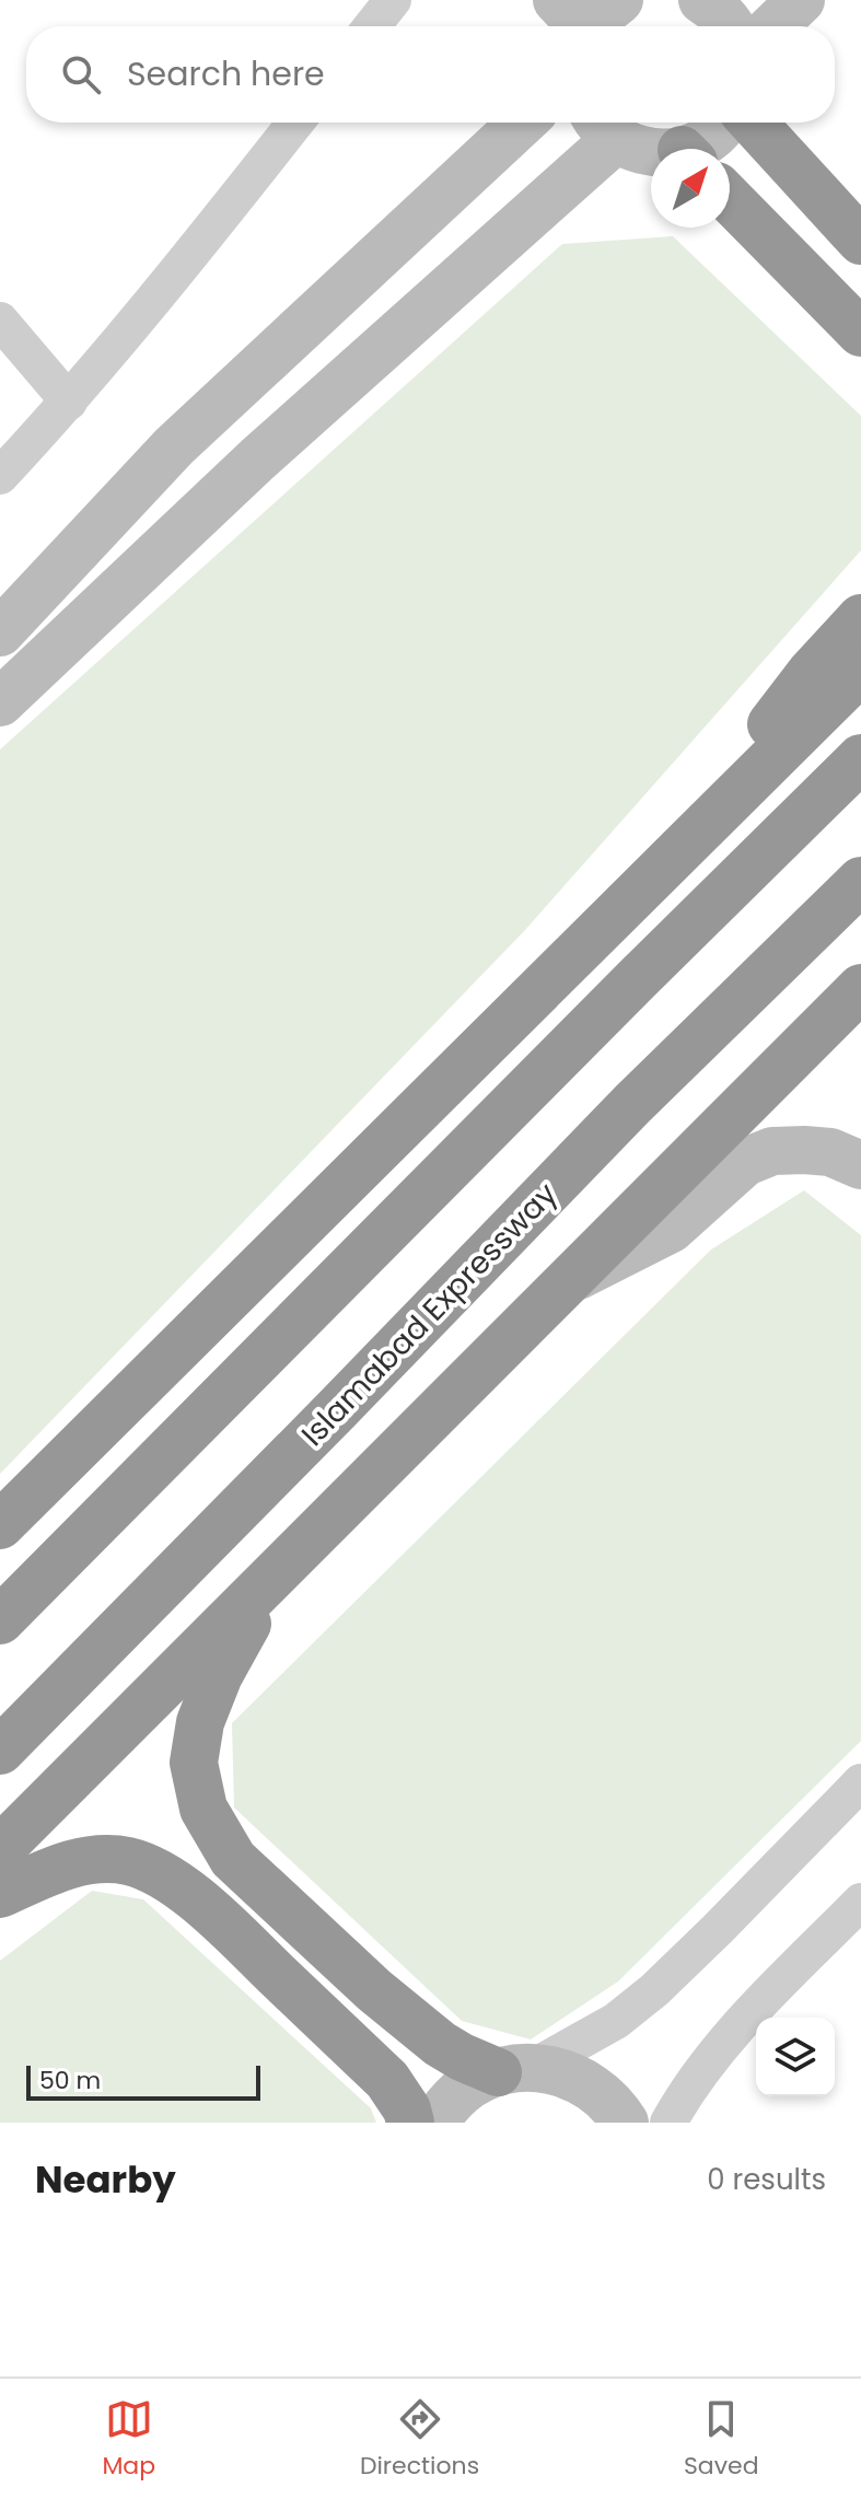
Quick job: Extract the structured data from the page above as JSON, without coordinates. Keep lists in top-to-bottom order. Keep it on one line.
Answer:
{"streets":{"highway":["Islamabad Expressway"]},"scale_bar":"50 m","north":"top right","page":{"search":"Search here","scale":"50 m","heading":["Nearby","0 results"],"nav":["Map","Directions","Saved"]}}
